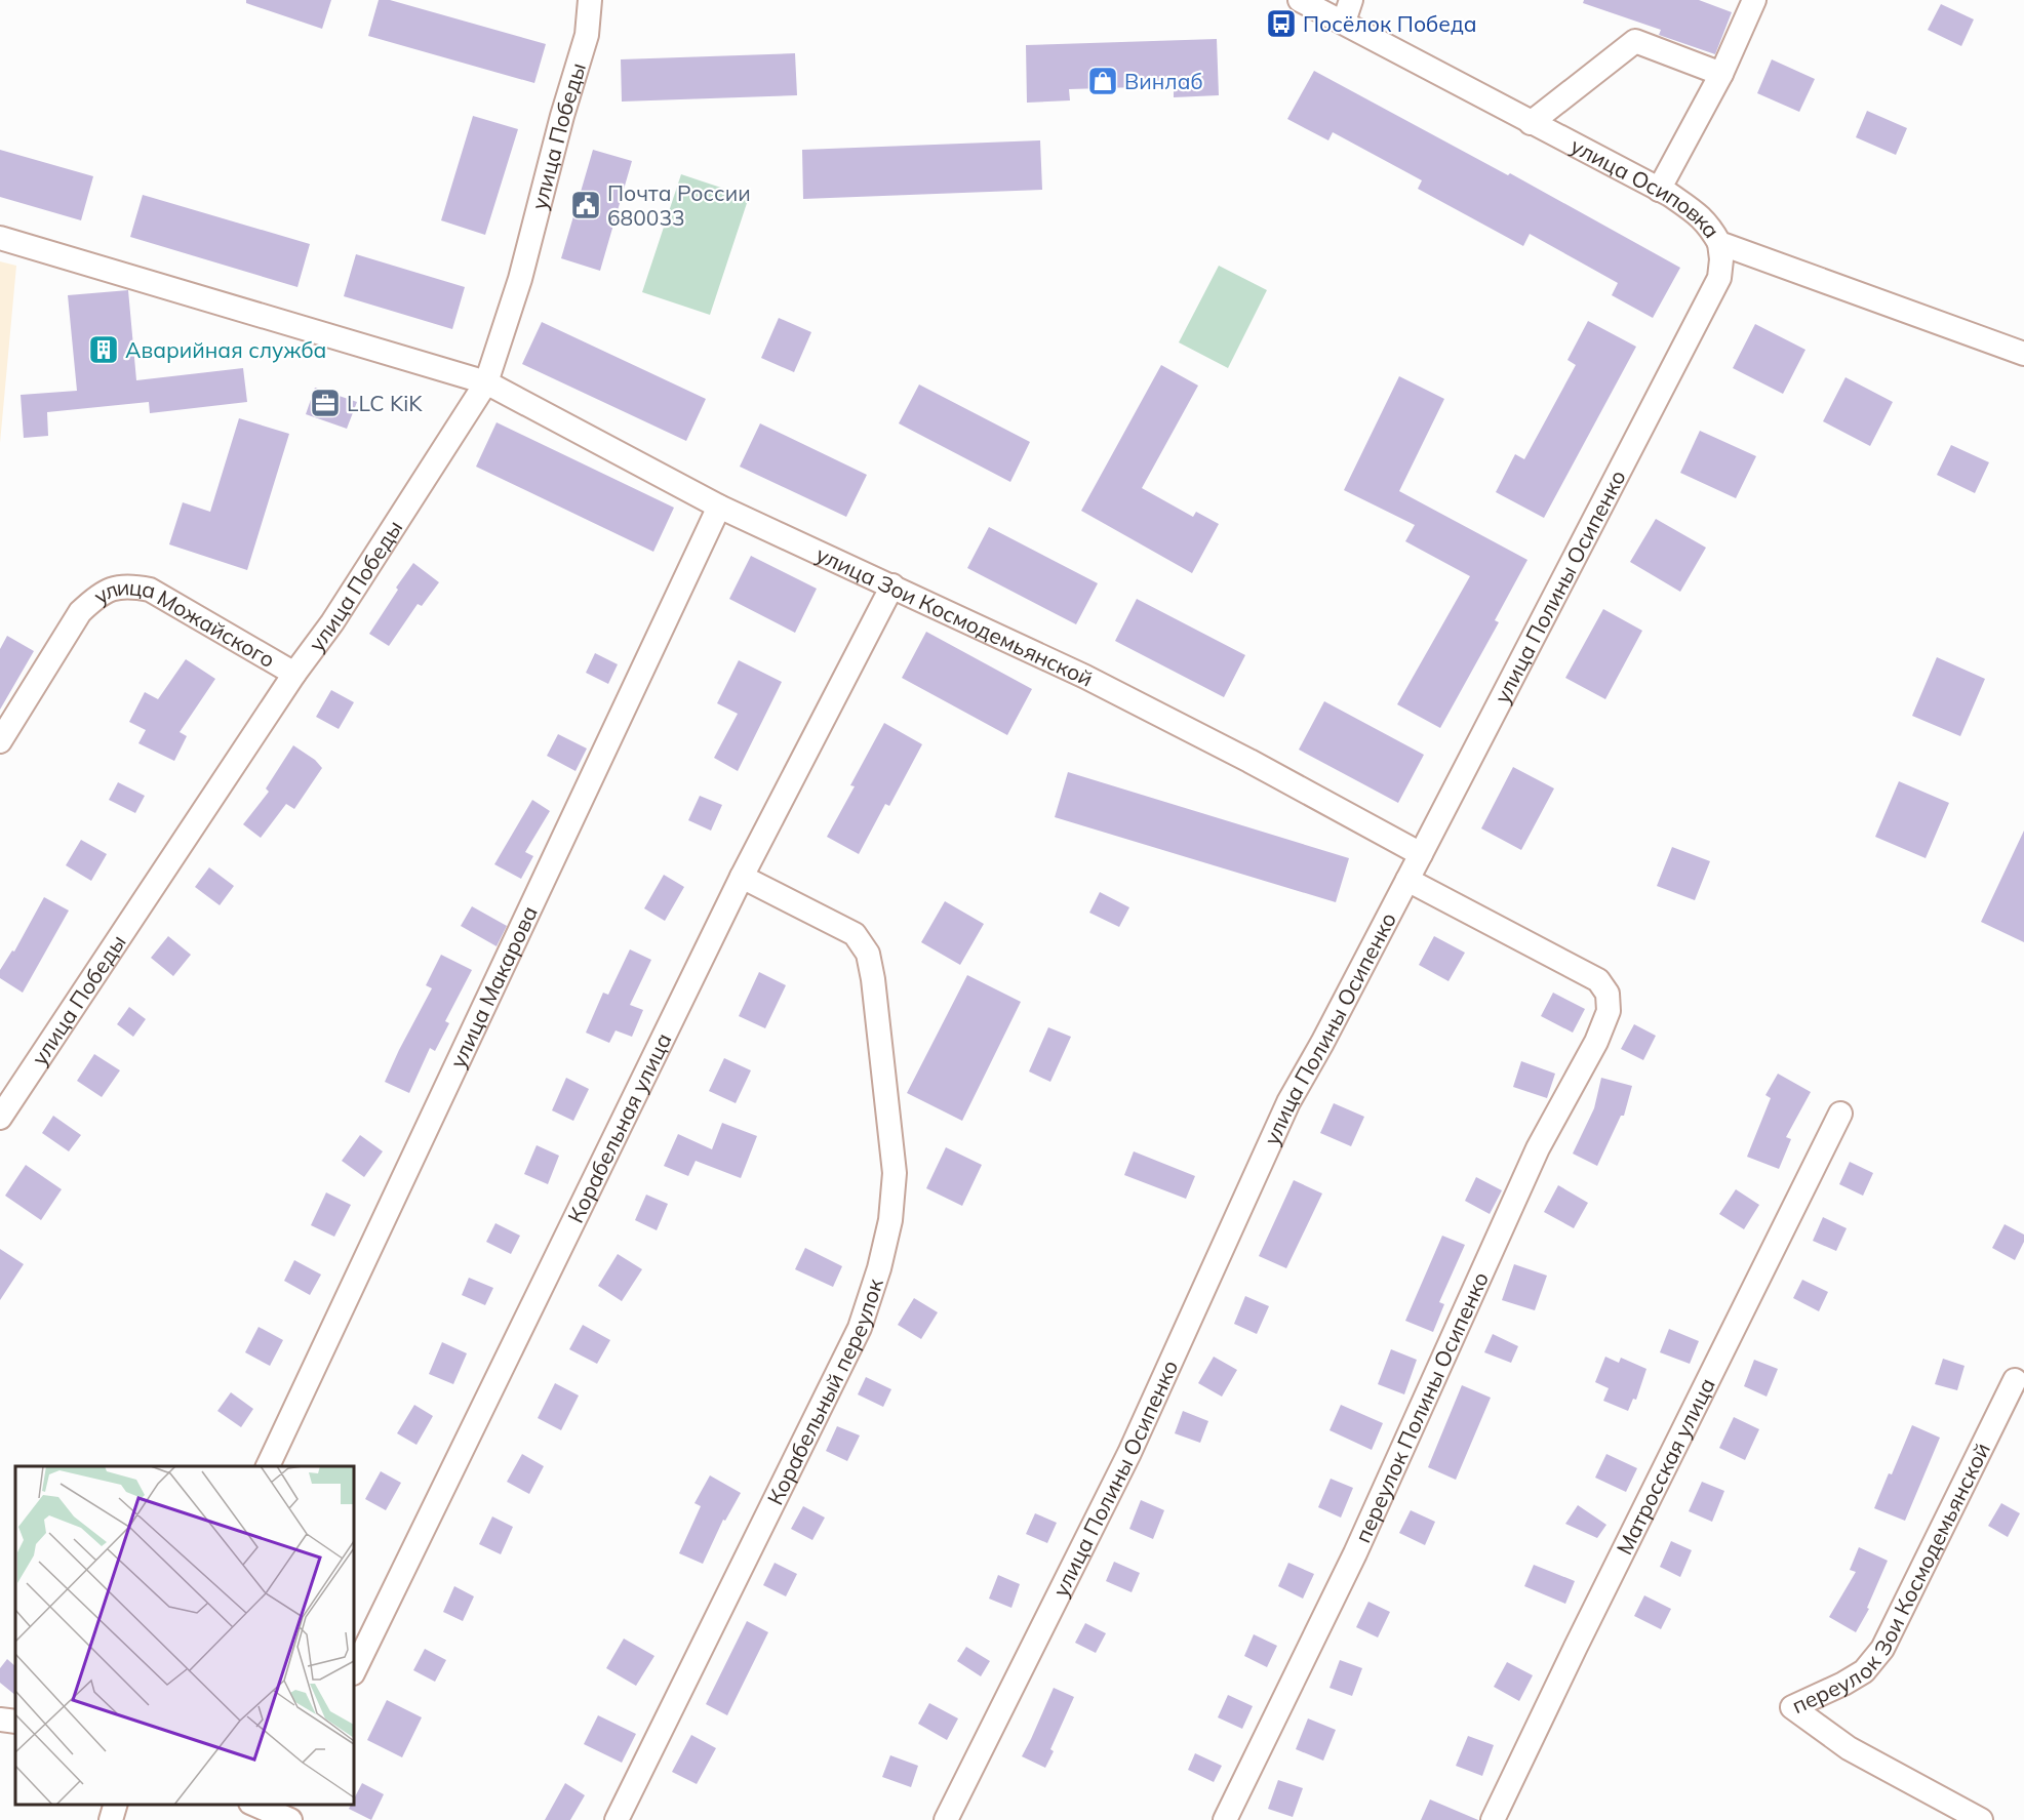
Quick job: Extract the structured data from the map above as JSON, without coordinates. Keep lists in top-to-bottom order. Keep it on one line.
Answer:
{"streets":{"street":["улица Победы","улица Осиповка","улица Полины Осипенко","улица Зои Космодемьянской","улица Можайского","улица Макарова","Корабельная улица","Корабельный переулок","переулок Полины Осипенко","Матросская улица","переулок Зои Космодемьянской"]},"crossings":[["улица Победы","улица Зои Космодемьянской"],["улица Победы","улица Можайского"],["улица Осиповка","улица Полины Осипенко"],["улица Полины Осипенко","улица Зои Космодемьянской"],["улица Полины Осипенко","переулок Полины Осипенко"],["улица Зои Космодемьянской","улица Макарова"],["улица Зои Космодемьянской","Корабельная улица"],["Корабельная улица","Корабельный переулок"]],"places":{"bus stop":["Посёлок Победа"],"shop":["Винлаб"],"public building":["Почта России 680033"],"building":["Аварийная служба"],"office":["LLC KiK"]}}
